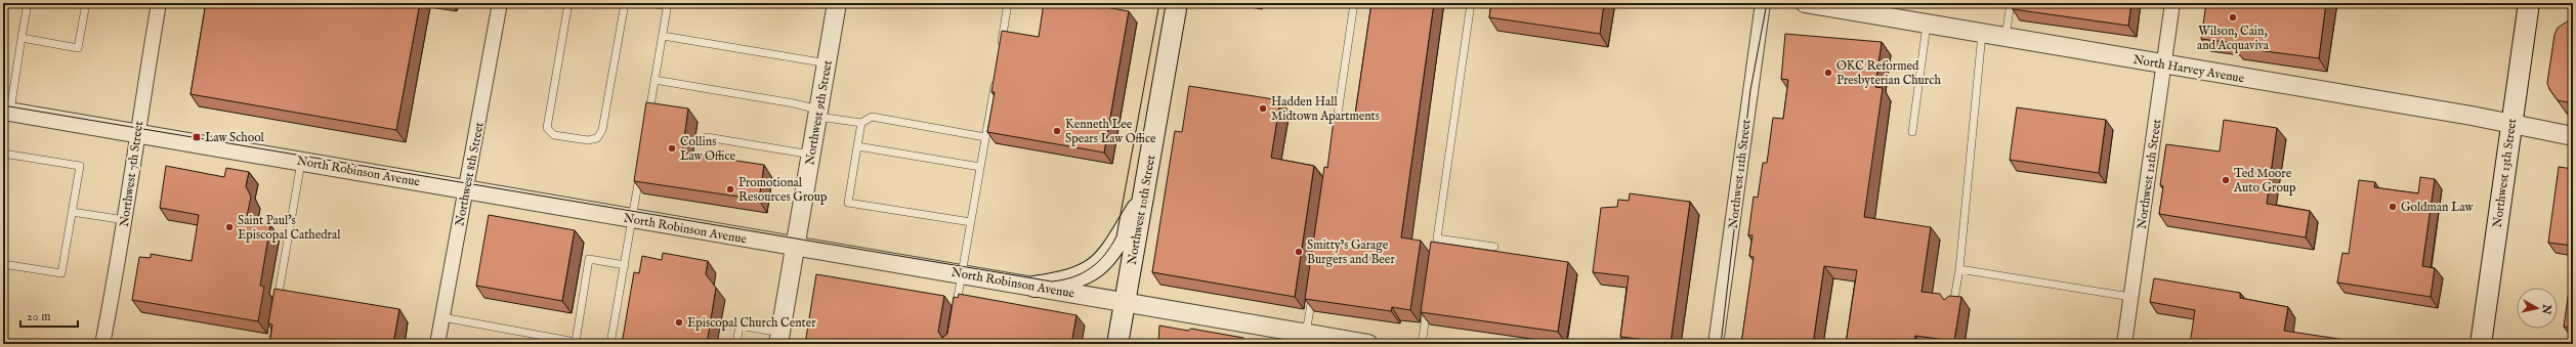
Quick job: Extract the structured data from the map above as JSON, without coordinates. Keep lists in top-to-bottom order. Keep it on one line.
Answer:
{"streets":{"main road":["Northwest 13th Street","Northwest 10th Street"],"street":["North Harvey Avenue","Northwest 9th Street","North Robinson Avenue","Northwest 7th Street","Northwest 8th Street","Northwest 11th Street","Northwest 12th Street"]},"crossings":[["North Harvey Avenue","Northwest 13th Street"],["North Harvey Avenue","Northwest 12th Street"],["Northwest 9th Street","North Robinson Avenue"],["North Robinson Avenue","Northwest 7th Street"],["North Robinson Avenue","Northwest 8th Street"],["North Robinson Avenue","Northwest 10th Street"]],"places":{"other":["Wilson, Cain, and Acquaviva","OKC Reformed Presbyterian Church","Hadden Hall Midtown Apartments","Kenneth Lee Spears Law Office","Collins Law Office","Ted Moore Auto Group","Promotional Resources Group","Goldman Law","Saint Paul's Episcopal Cathedral","Smitty’s Garage Burgers and Beer","Episcopal Church Center"],"transit":["Law School"]},"scale_bar":"20 m","north":"right"}
